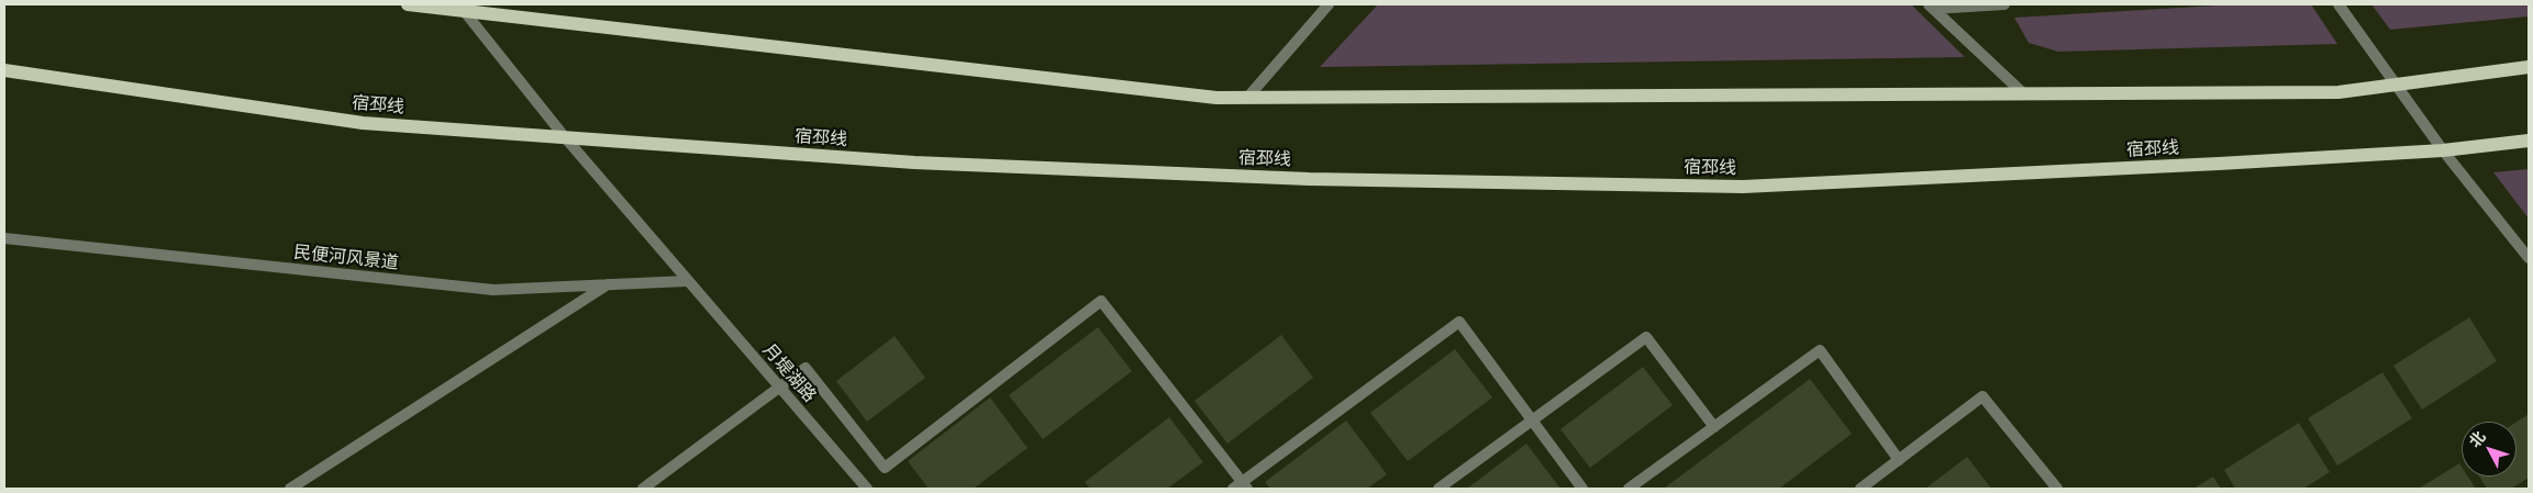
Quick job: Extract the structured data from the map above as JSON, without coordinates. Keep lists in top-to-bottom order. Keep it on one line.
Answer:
{"streets":{"main road":["宿邳线"],"street":["民便河风景道","月堤湖路"]},"crossings":[["宿邳线","月堤湖路"],["民便河风景道","月堤湖路"]],"north":"top left"}
